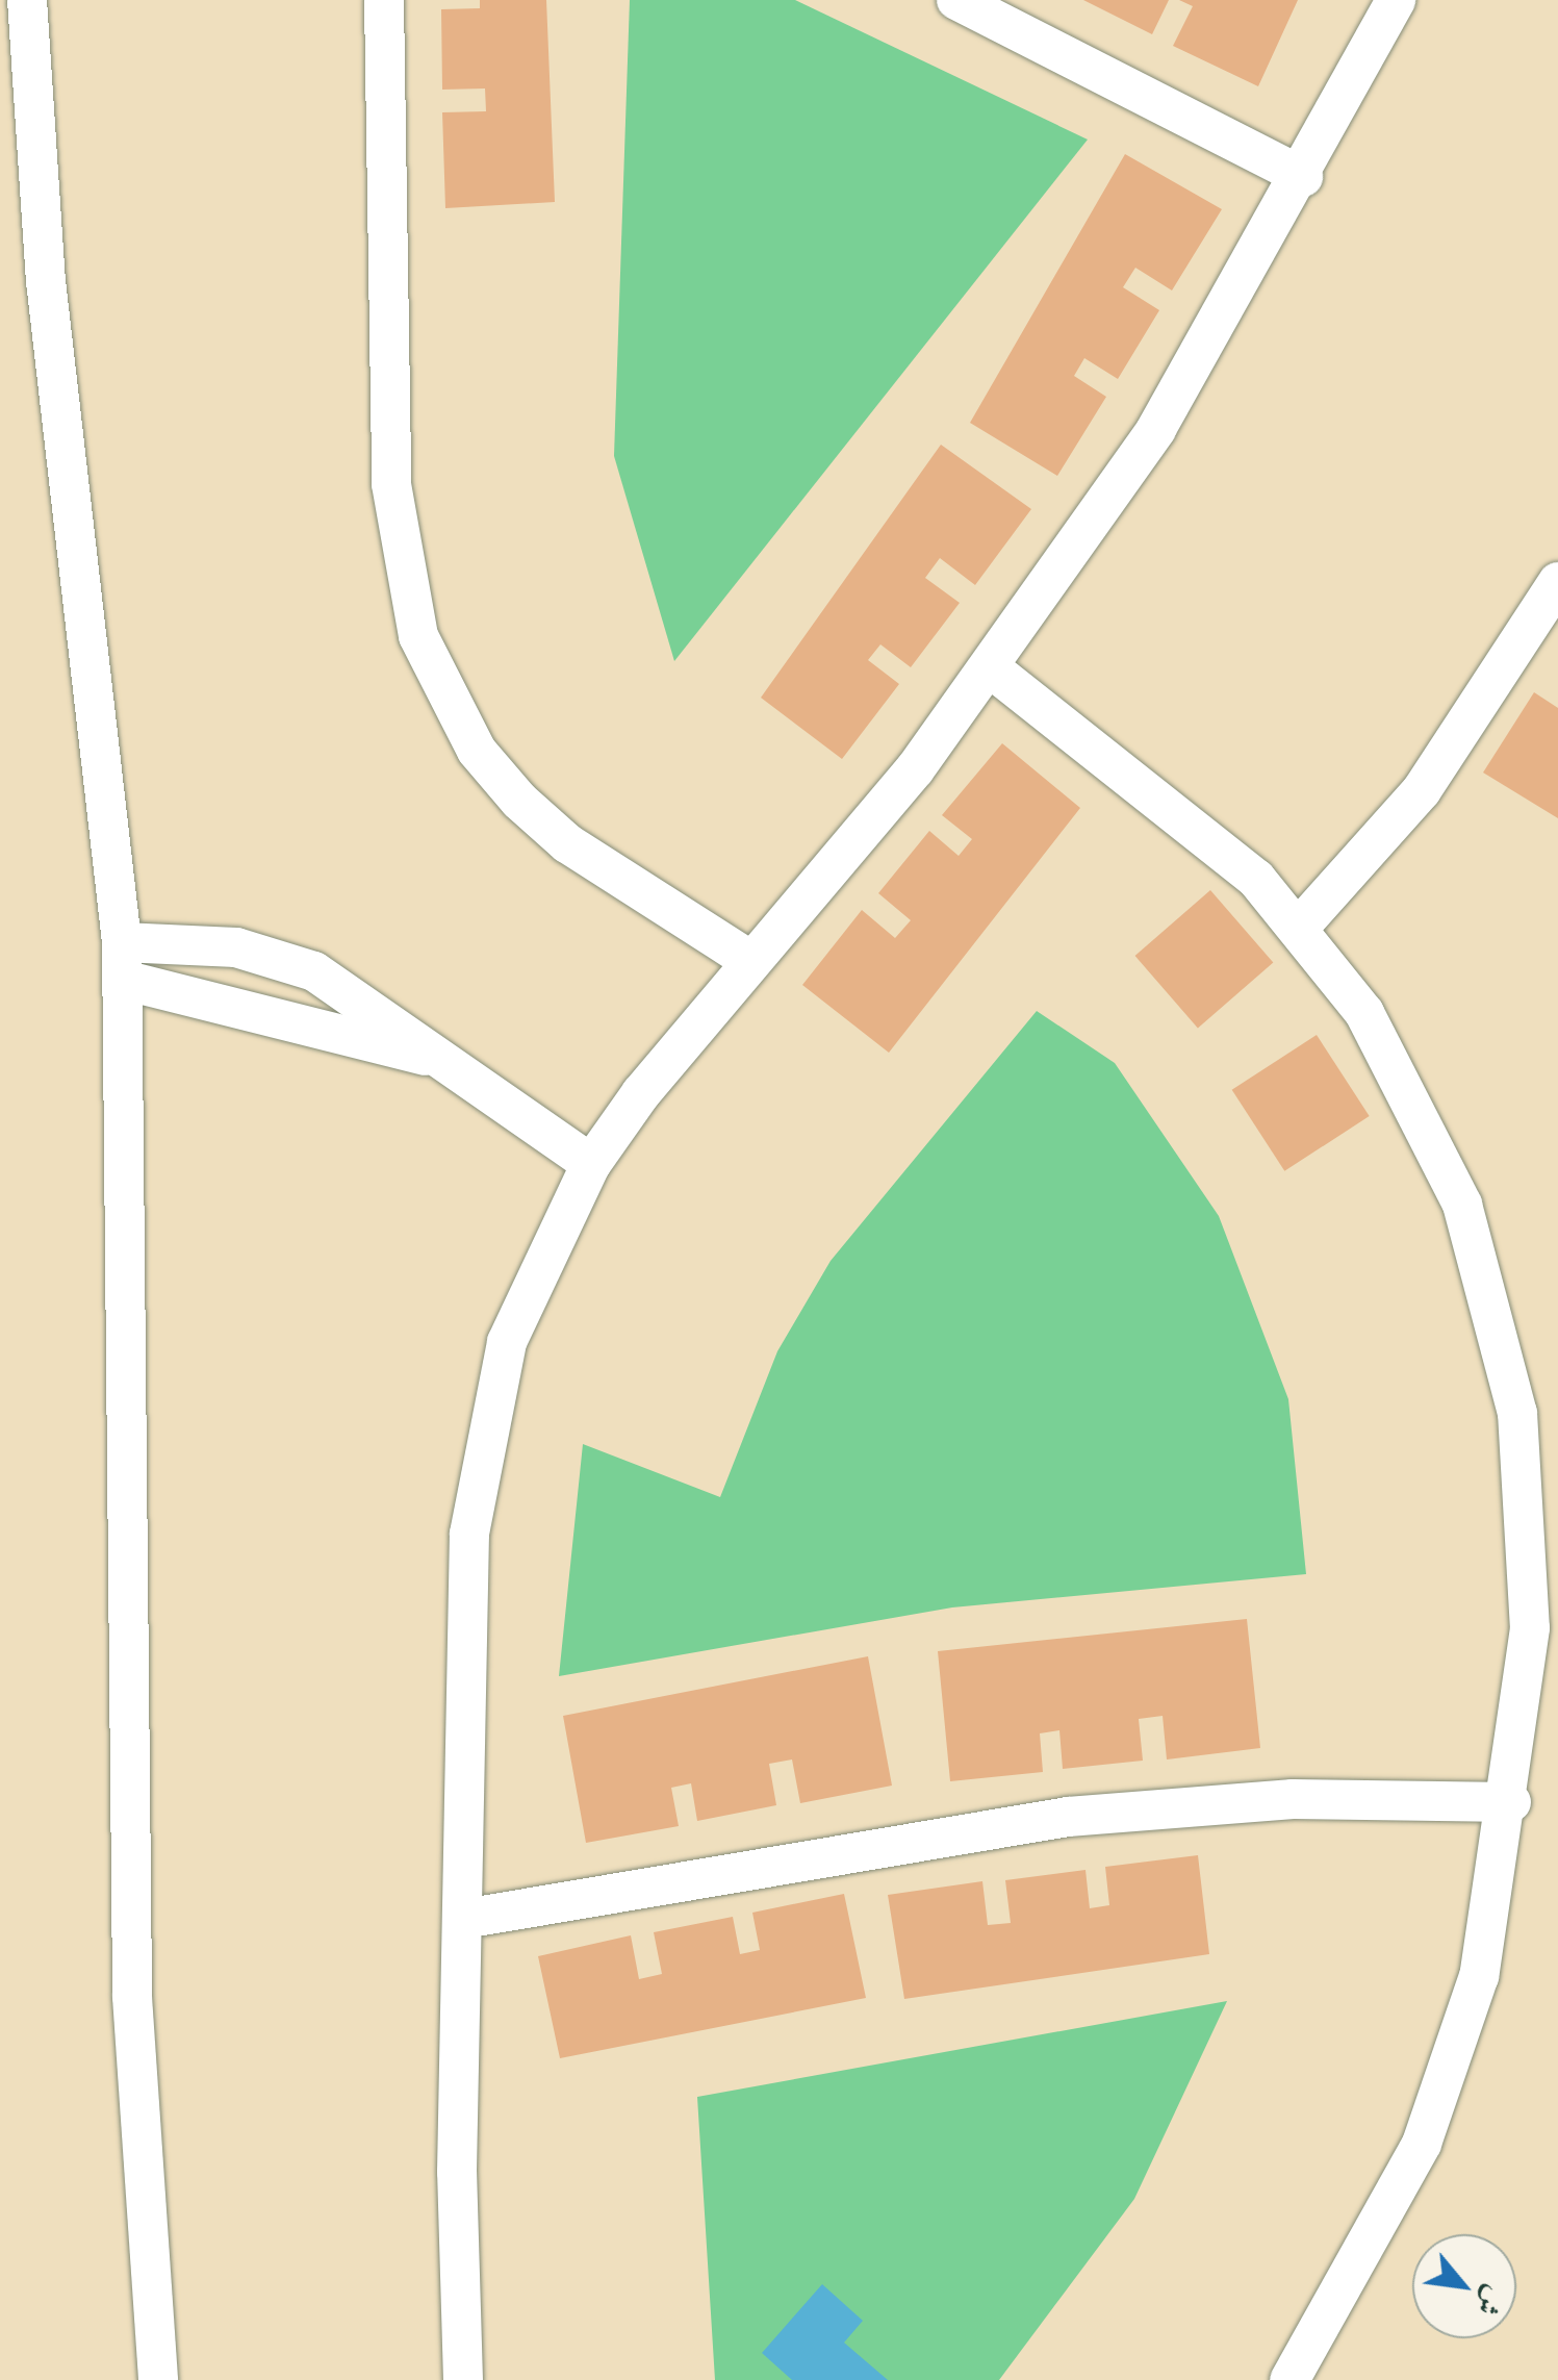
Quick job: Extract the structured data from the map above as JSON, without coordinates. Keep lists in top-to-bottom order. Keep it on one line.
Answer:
{"north":"bottom right"}
